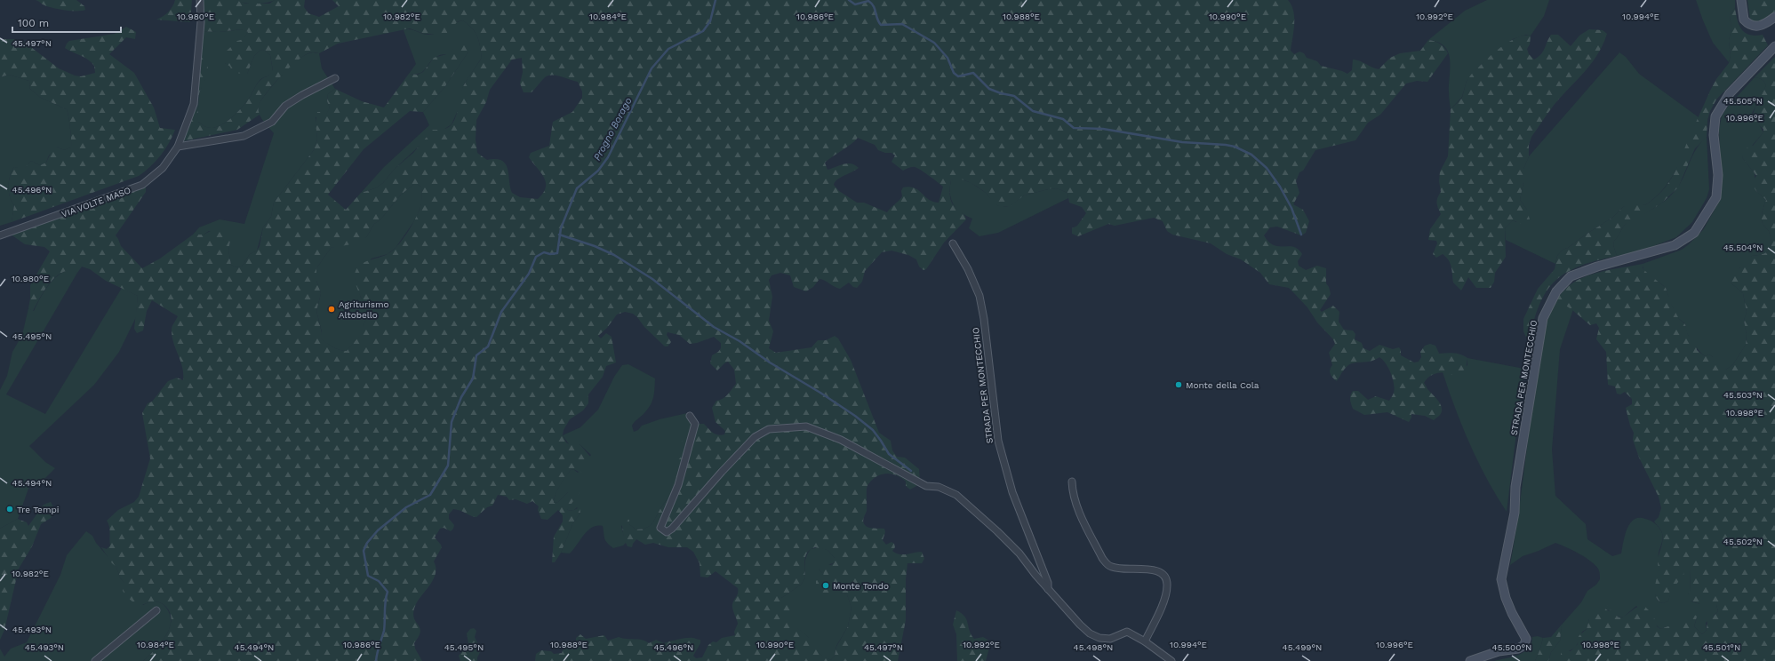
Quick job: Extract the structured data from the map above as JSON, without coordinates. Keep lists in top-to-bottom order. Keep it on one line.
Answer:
{"streets":{"street":["VIA VOLTE MASO","STRADA PER MONTECCHIO"]},"water":["Progno Borago"],"places":["Agriturismo Altobello","Monte della Cola","Tre Tempi","Monte Tondo"],"scale_bar":"100 m","coordinates":["10.980°E","10.982°E","10.984°E","10.986°E","10.988°E","10.990°E","10.992°E","10.994°E","45.497°N","45.505°N","10.996°E","45.496°N","45.504°N","45.495°N","45.503°N","10.998°E","45.494°N","45.502°N","45.493°N","45.498°N","45.499°N","45.500°N","45.501°N"]}
